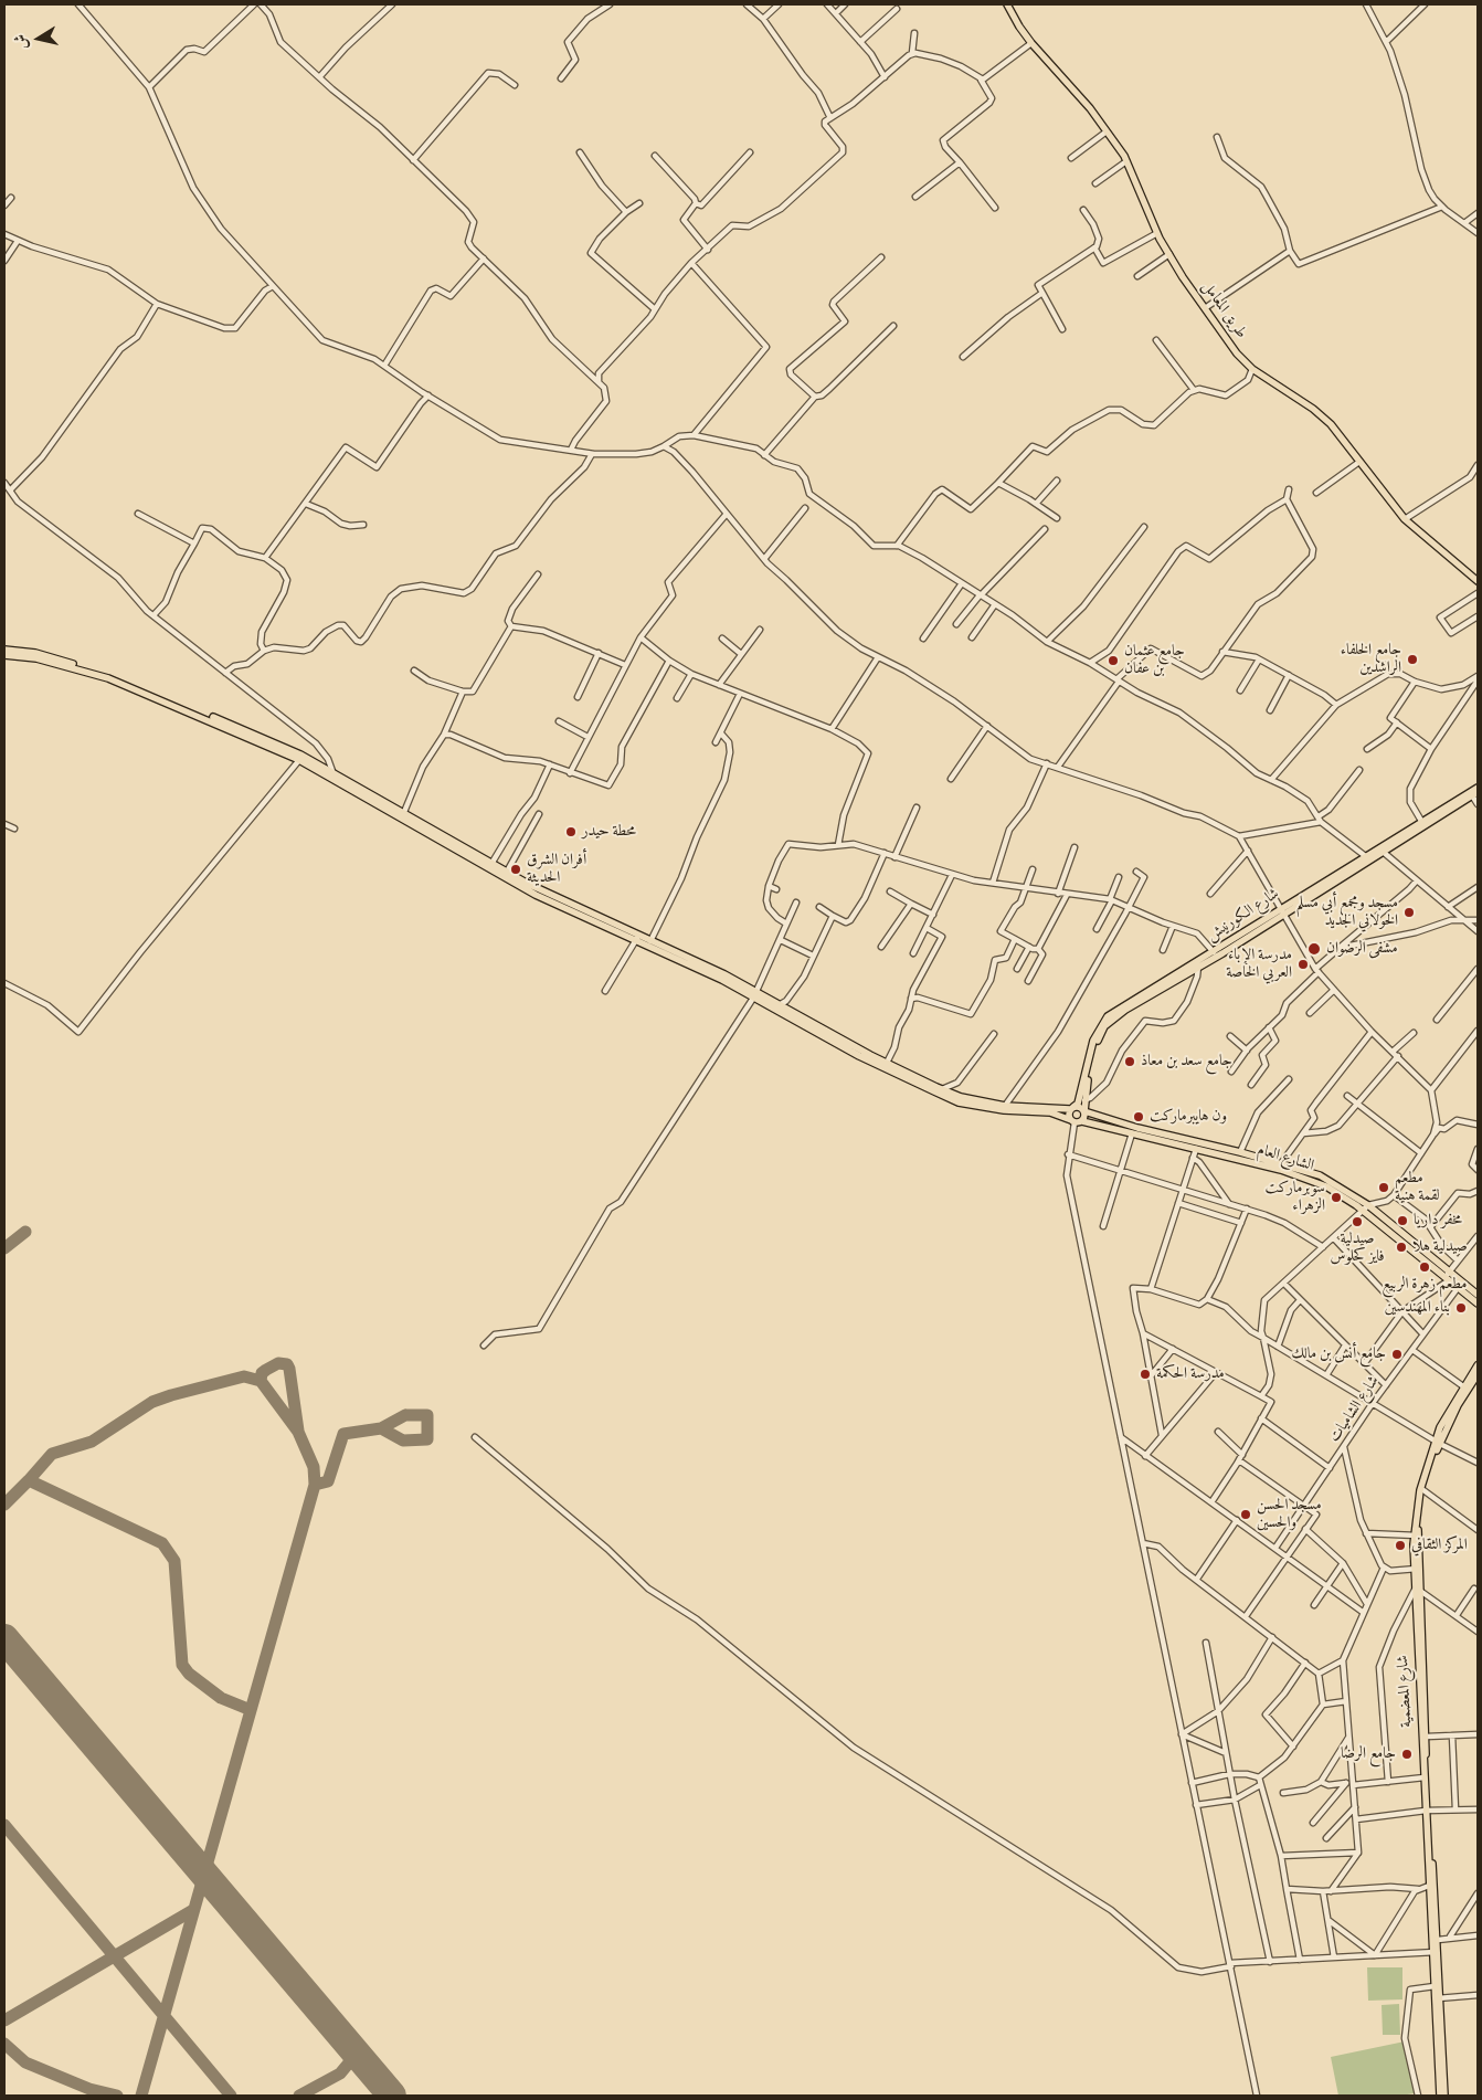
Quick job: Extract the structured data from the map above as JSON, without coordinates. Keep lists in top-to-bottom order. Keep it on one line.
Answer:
{"streets":{"main road":["طريق المعامل","شارع الكورنيش","الشارع العام","شارع المعضمية"],"street":["شارع الشاميات"]},"crossings":[["شارع الكورنيش","الشارع العام"],["الشارع العام","شارع الشاميات"]],"places":["جامع الخلفاء الراشدين","جامع عثمان بن عفان","محطة حيدر","أفران الشرق الحديثة","مسجد ومجمع أبي مسلم الخولاني الجديد","مشفى الرضوان","مدرسة الإباء العربي الخاصة","جامع سعد بن معاذ","ون هايبرماركت","مطعم لقمة هنية","سوبرماركت الزهراء","مخفر داريا","صيدلية فايز كحلوس","صيدلية هلا","مطعم زهرة الربيع","بناء المهندسين","جامع أنس بن مالك","مدرسة الحكمة","مسجد الحسن والحسين","المركز الثقافي","جامع الرضا"],"north":"left"}
